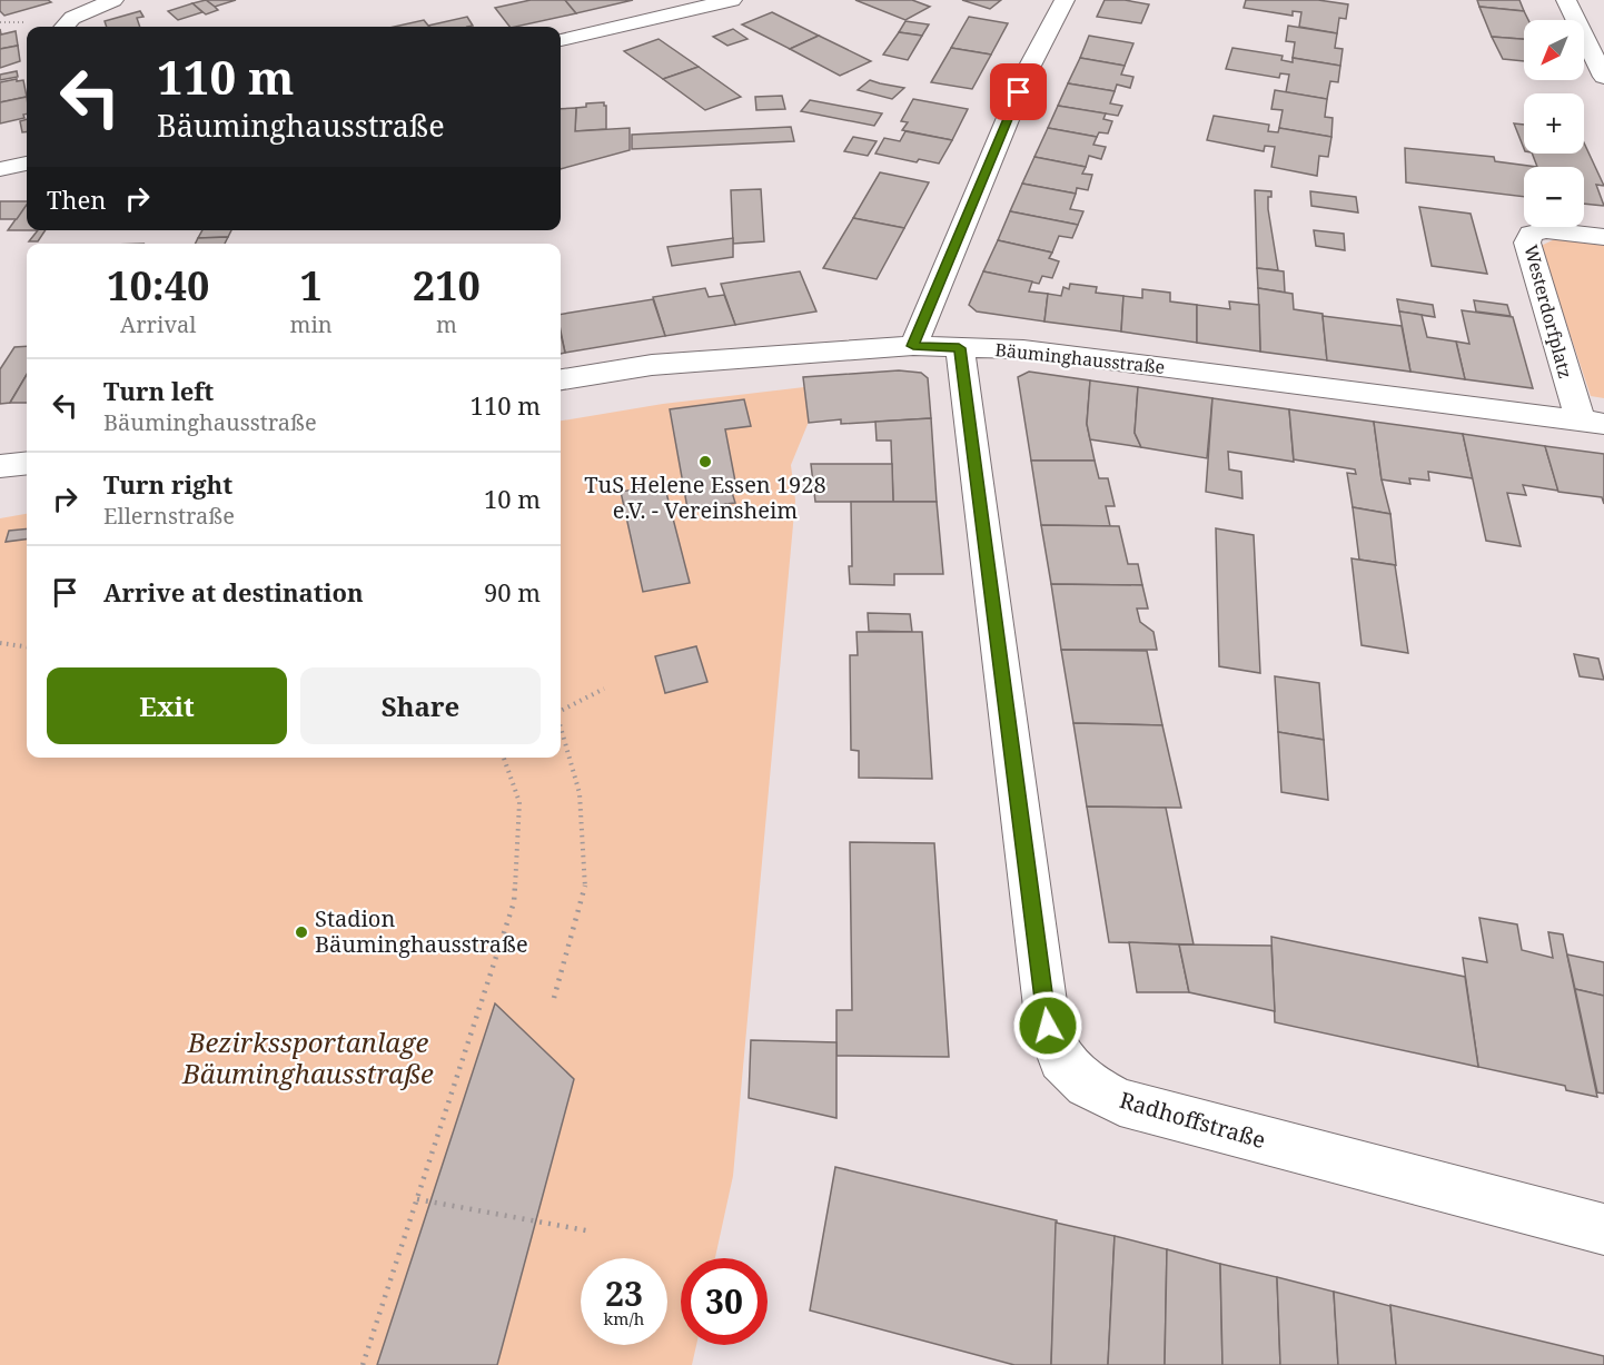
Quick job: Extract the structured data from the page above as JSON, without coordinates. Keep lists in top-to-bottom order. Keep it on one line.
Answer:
{"streets":{"street":["Westerdorfplatz","Bäuminghausstraße","Radhoffstraße"]},"crossings":[["Westerdorfplatz","Bäuminghausstraße"],["Bäuminghausstraße","Radhoffstraße"]],"parks":["Bezirkssportanlage Bäuminghausstraße"],"places":["TuS Helene Essen 1928 e.V. - Vereinsheim","Stadion Bäuminghausstraße"],"north":"bottom left","page":{"map_buttons":["+","−"],"turn":["110 m","Bäuminghausstraße"],"then":"Then","eta":["10:40","Arrival","1","min","210","m"],"list":[{"name":"Turn left","note":"Bäuminghausstraße","value":"110 m"},{"name":"Turn right","note":"Ellernstraße","value":"10 m"},{"name":"Arrive at destination","value":"90 m"}],"buttons":["Exit","Share"],"speed":"23 km/h","limit":"30"}}
